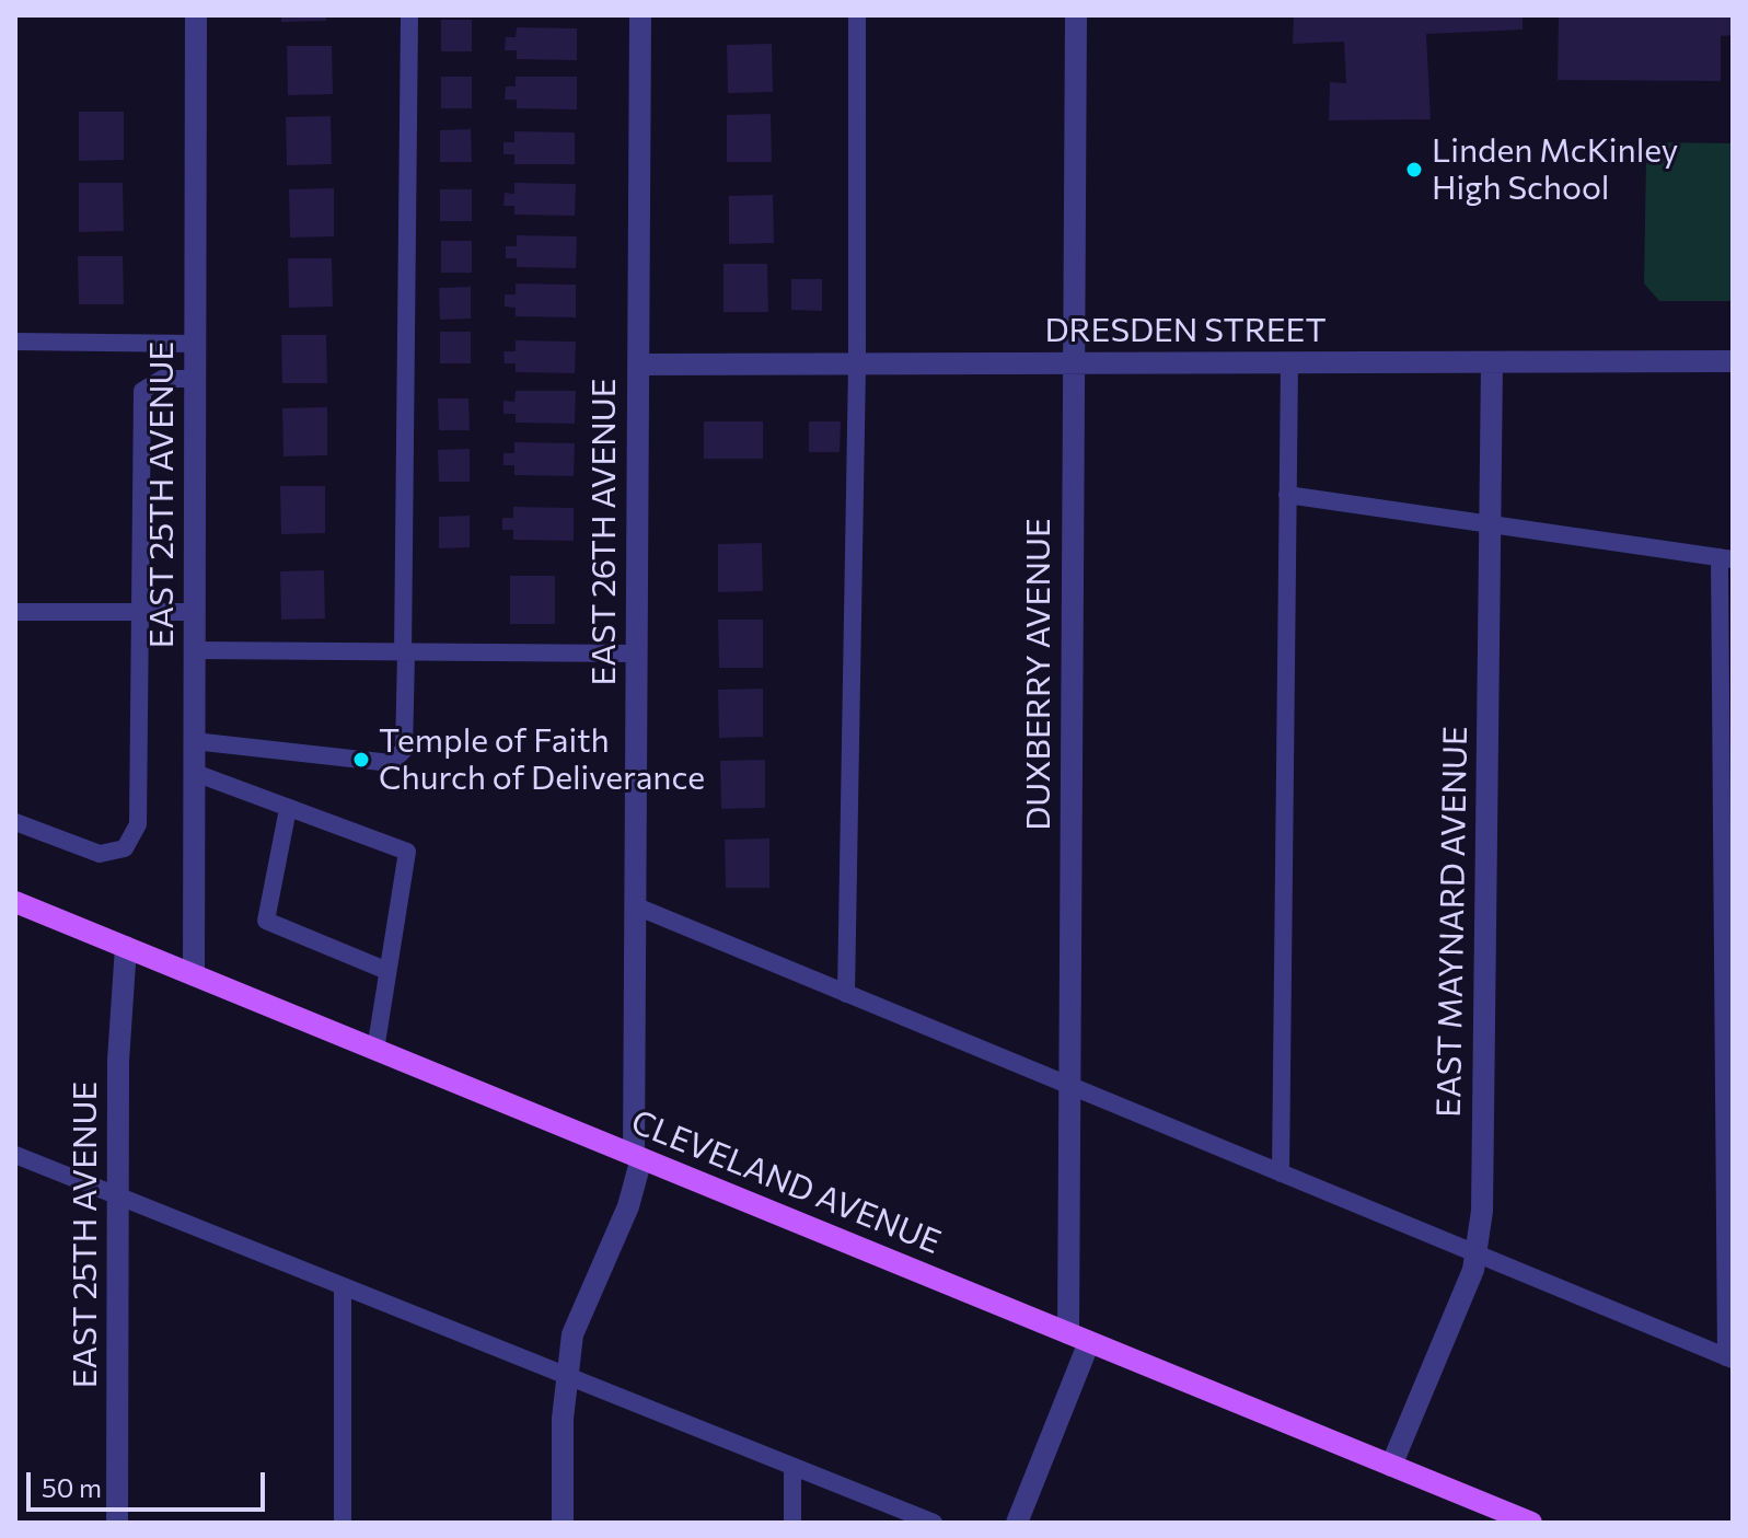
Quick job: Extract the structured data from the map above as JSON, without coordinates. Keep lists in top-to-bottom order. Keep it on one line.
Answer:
{"streets":{"main road":["CLEVELAND AVENUE"],"street":["DRESDEN STREET","EAST 25TH AVENUE","EAST 26TH AVENUE","DUXBERRY AVENUE","EAST MAYNARD AVENUE"]},"crossings":[["DRESDEN STREET","EAST 26TH AVENUE"],["DRESDEN STREET","DUXBERRY AVENUE"],["DRESDEN STREET","EAST MAYNARD AVENUE"],["EAST 25TH AVENUE","CLEVELAND AVENUE"],["EAST 26TH AVENUE","CLEVELAND AVENUE"],["DUXBERRY AVENUE","CLEVELAND AVENUE"],["EAST MAYNARD AVENUE","CLEVELAND AVENUE"]],"places":["Linden McKinley High School","Temple of Faith Church of Deliverance"],"scale_bar":"50 m"}
